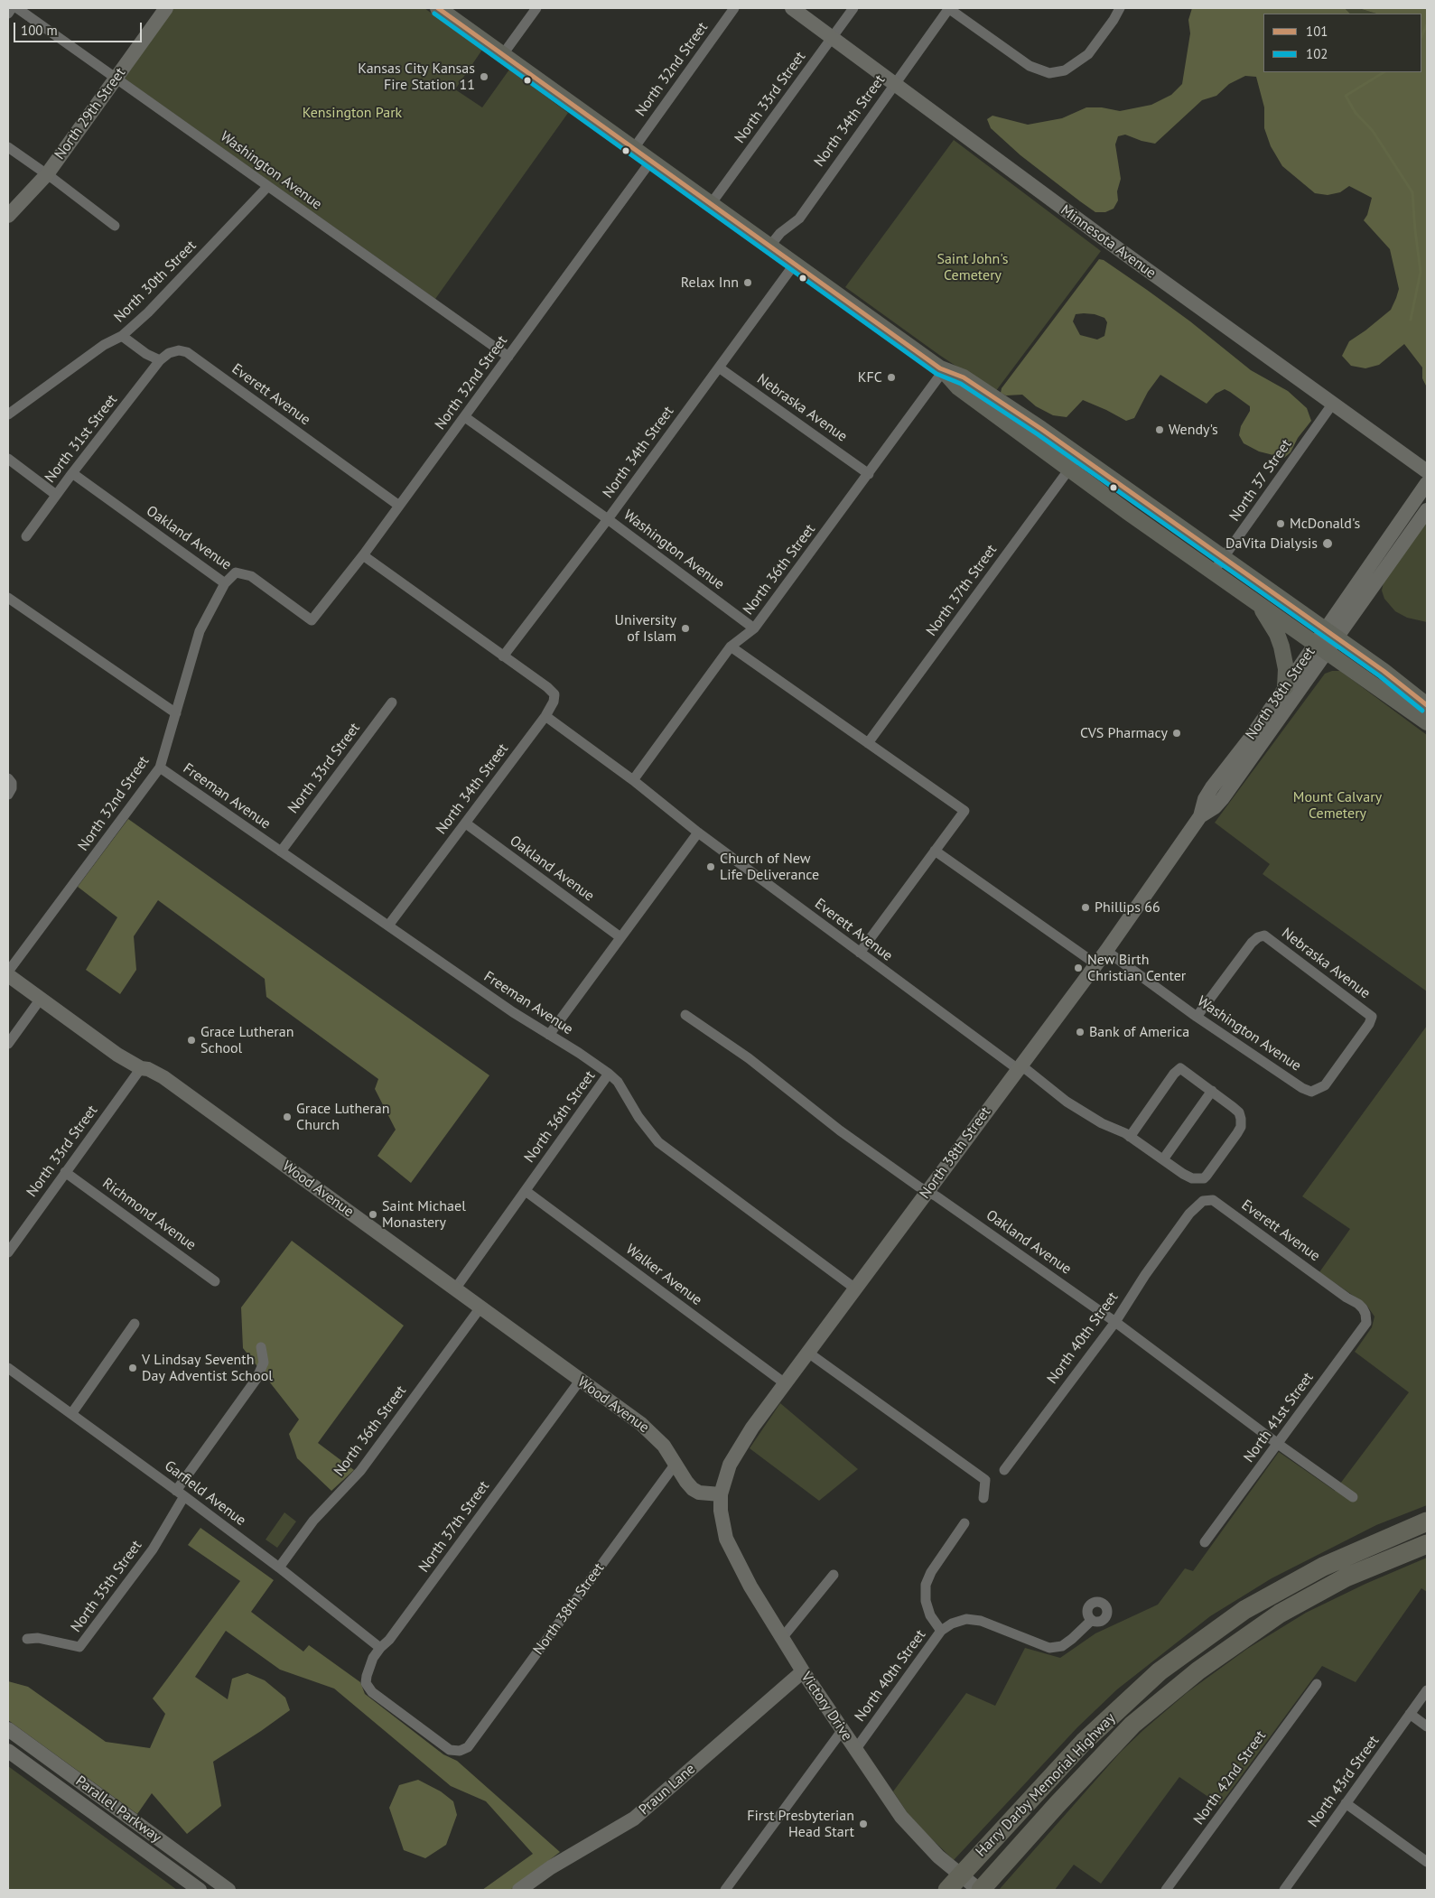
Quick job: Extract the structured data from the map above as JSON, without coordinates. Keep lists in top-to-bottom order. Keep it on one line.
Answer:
{"streets":{"highway":["Harry Darby Memorial Highway"],"main road":["North 29th Street","Minnesota Avenue","North 38th Street","Wood Avenue","Victory Drive","Praun Lane","Parallel Parkway"],"street":["North 32nd Street","North 33rd Street","North 34th Street","Washington Avenue","North 30th Street","Everett Avenue","Nebraska Avenue","North 31st Street","North 37 Street","Oakland Avenue","North 36th Street","North 37th Street","Freeman Avenue","Richmond Avenue","Walker Avenue","North 40th Street","North 41st Street","Garfield Avenue","North 35th Street","North 42nd Street","North 43rd Street"]},"crossings":[["North 32nd Street","Washington Avenue"],["North 32nd Street","Everett Avenue"],["North 32nd Street","Oakland Avenue"],["North 32nd Street","Freeman Avenue"],["North 33rd Street","Minnesota Avenue"],["North 33rd Street","Freeman Avenue"],["North 33rd Street","Wood Avenue"],["North 33rd Street","Richmond Avenue"],["North 29th Street","Washington Avenue"],["North 34th Street","Washington Avenue"],["North 34th Street","Minnesota Avenue"],["North 34th Street","Everett Avenue"],["North 34th Street","Nebraska Avenue"],["North 34th Street","Oakland Avenue"],["North 34th Street","Freeman Avenue"],["Washington Avenue","North 30th Street"],["Washington Avenue","Nebraska Avenue"],["Washington Avenue","North 36th Street"],["Washington Avenue","North 38th Street"],["Minnesota Avenue","North 37 Street"],["Everett Avenue","North 31st Street"],["Everett Avenue","North 36th Street"],["Everett Avenue","North 38th Street"],["Everett Avenue","North 40th Street"],["Everett Avenue","North 41st Street"],["Nebraska Avenue","North 36th Street"],["North 31st Street","Oakland Avenue"],["Oakland Avenue","North 38th Street"],["Oakland Avenue","North 40th Street"],["Oakland Avenue","North 41st Street"],["North 36th Street","Freeman Avenue"],["North 36th Street","Wood Avenue"],["North 36th Street","Walker Avenue"],["North 36th Street","Garfield Avenue"],["North 37th Street","North 38th Street"],["North 37th Street","Wood Avenue"],["North 37th Street","Garfield Avenue"],["North 38th Street","Freeman Avenue"],["North 38th Street","Wood Avenue"],["North 38th Street","Walker Avenue"],["North 38th Street","Victory Drive"],["Wood Avenue","Victory Drive"],["North 40th Street","Victory Drive"],["Garfield Avenue","North 35th Street"],["Victory Drive","Harry Darby Memorial Highway"],["Victory Drive","Praun Lane"]],"parks":["Kensington Park","Saint John's Cemetery","Mount Calvary Cemetery"],"places":["Kansas City Kansas Fire Station 11","Relax Inn","KFC","Wendy's","McDonald's","DaVita Dialysis","University of Islam","CVS Pharmacy","Church of New Life Deliverance","Phillips 66","New Birth Christian Center","Bank of America","Grace Lutheran School","Grace Lutheran Church","Saint Michael Monastery","V Lindsay Seventh Day Adventist School","First Presbyterian Head Start"],"lines":["transit line 101","transit line 102"],"legend":["101","102"],"scale_bar":"100 m"}
